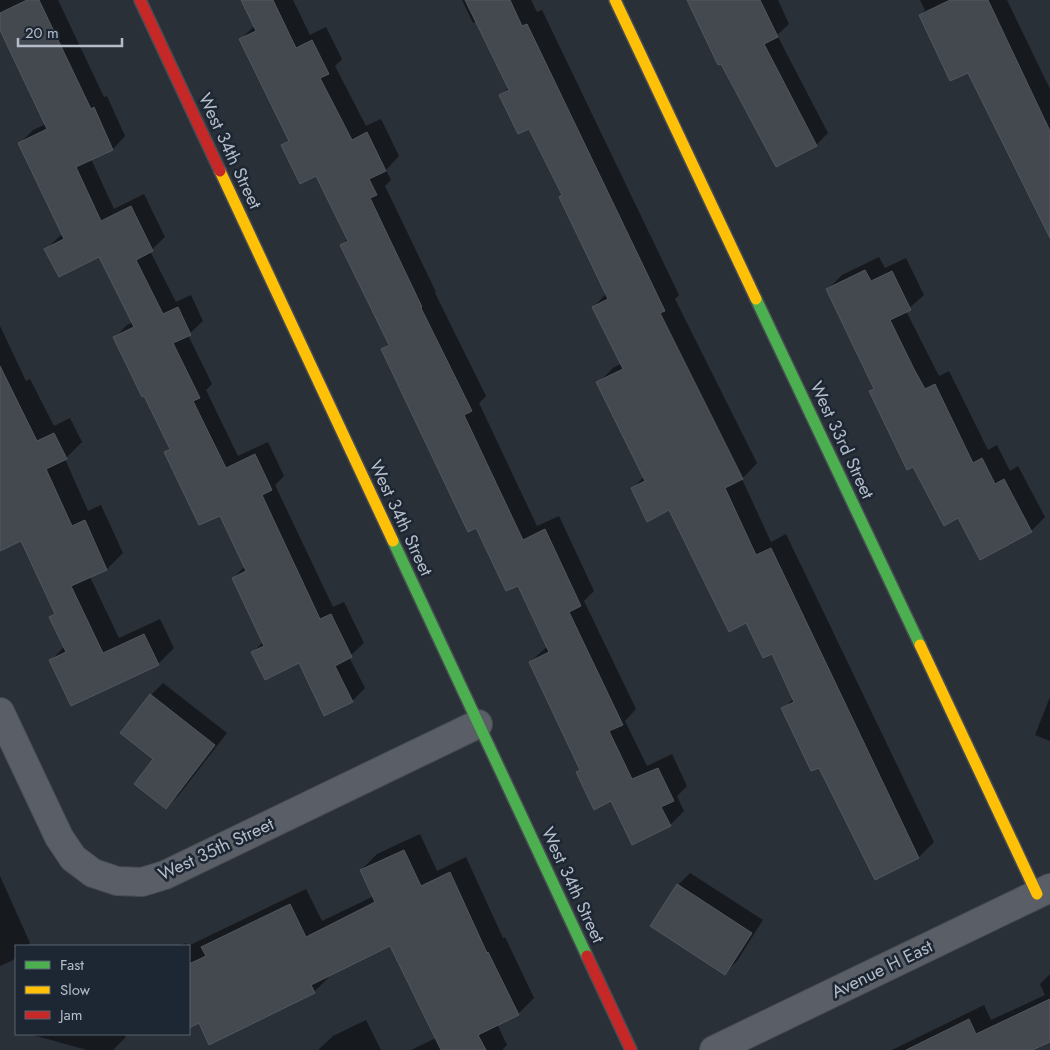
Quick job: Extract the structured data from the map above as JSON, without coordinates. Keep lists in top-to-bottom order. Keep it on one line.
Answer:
{"streets":{"street":["West 34th Street","West 33rd Street","West 35th Street","Avenue H East"]},"crossings":[["West 34th Street","West 35th Street"],["West 33rd Street","Avenue H East"]],"legend":["Fast","Slow","Jam"],"scale_bar":"20 m"}
